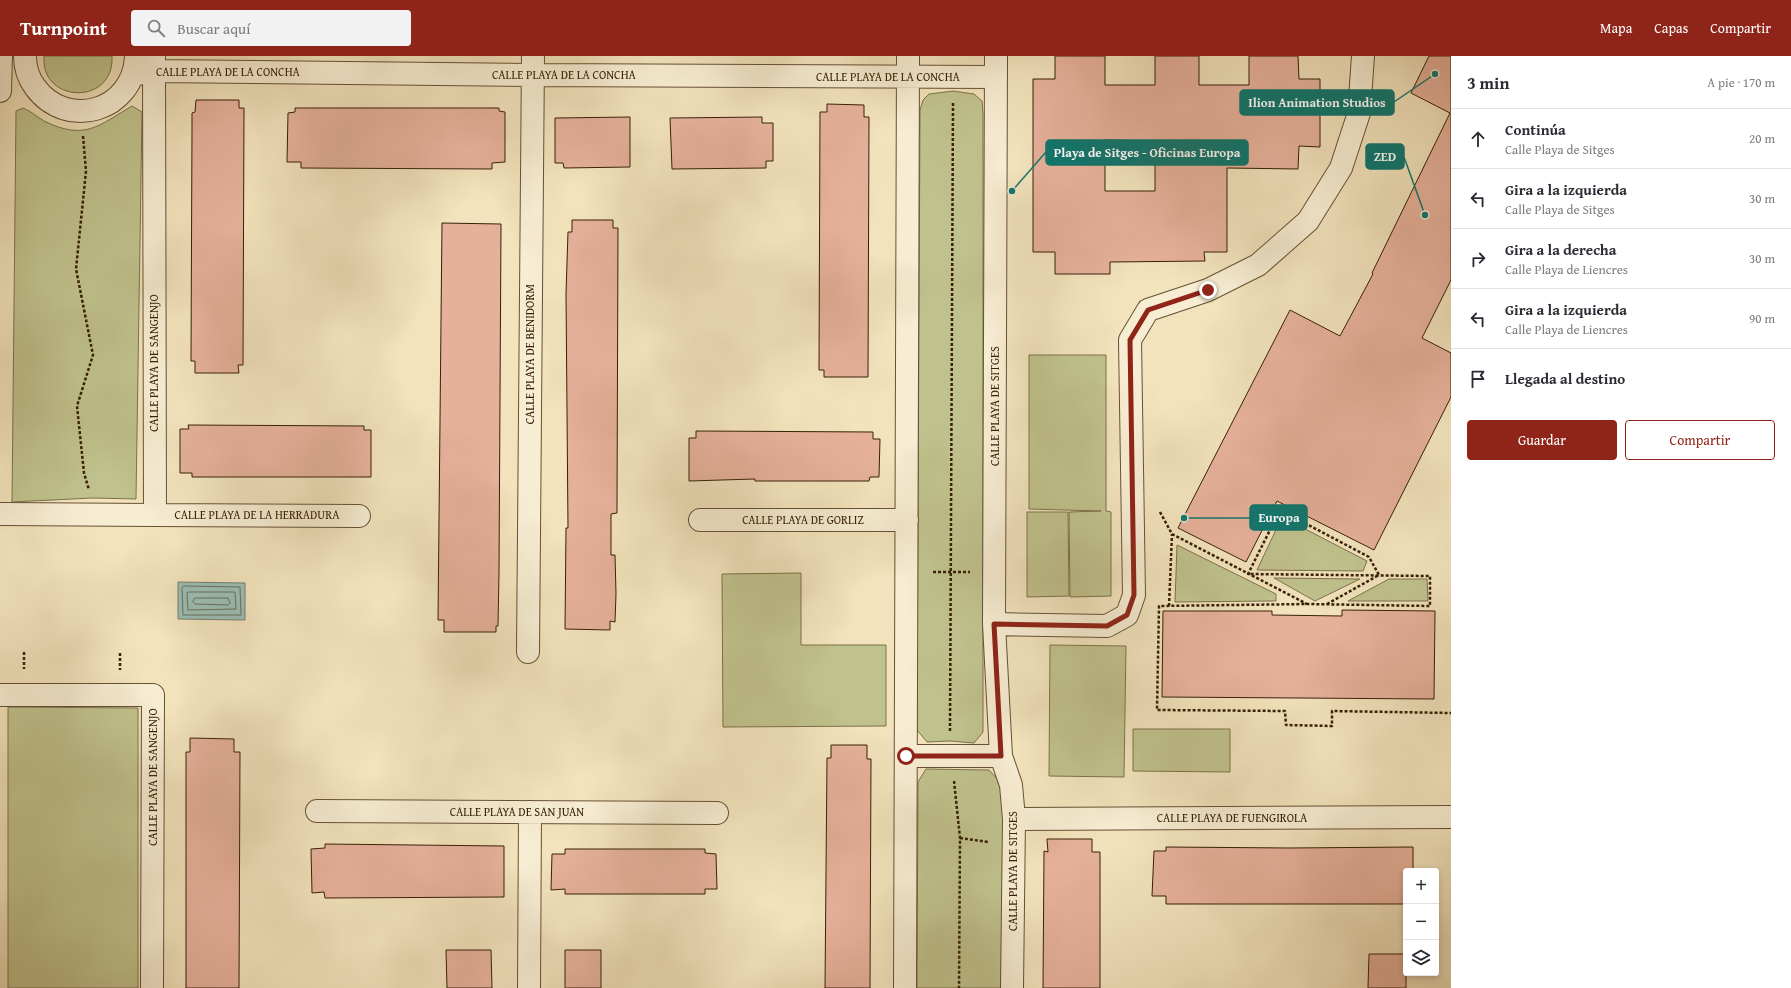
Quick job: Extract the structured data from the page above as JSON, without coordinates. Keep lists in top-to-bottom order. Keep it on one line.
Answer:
{"streets":{"street":["CALLE PLAYA DE LA CONCHA","CALLE PLAYA DE BENIDORM","CALLE PLAYA DE SANGENJO","CALLE PLAYA DE SITGES","CALLE PLAYA DE LA HERRADURA","CALLE PLAYA DE GORLIZ","CALLE PLAYA DE SAN JUAN","CALLE PLAYA DE FUENGIROLA"]},"crossings":[["CALLE PLAYA DE LA CONCHA","CALLE PLAYA DE BENIDORM"],["CALLE PLAYA DE LA CONCHA","CALLE PLAYA DE SANGENJO"],["CALLE PLAYA DE LA CONCHA","CALLE PLAYA DE SITGES"],["CALLE PLAYA DE SANGENJO","CALLE PLAYA DE LA HERRADURA"],["CALLE PLAYA DE SITGES","CALLE PLAYA DE FUENGIROLA"]],"places":["Ilion Animation Studios","Playa de Sitges - Oficinas Europa","ZED","Europa"],"page":{"header":"Turnpoint","search":"Buscar aquí","nav":["Mapa","Capas","Compartir"],"heading":["3 min","A pie · 170 m"],"list":[["Continúa","Calle Playa de Sitges","20 m"],["Gira a la izquierda","Calle Playa de Sitges","30 m"],["Gira a la derecha","Calle Playa de Liencres","30 m"],["Gira a la izquierda","Calle Playa de Liencres","90 m"],"Llegada al destino"],"buttons":["Guardar","Compartir"],"map_buttons":["+","−"]}}
